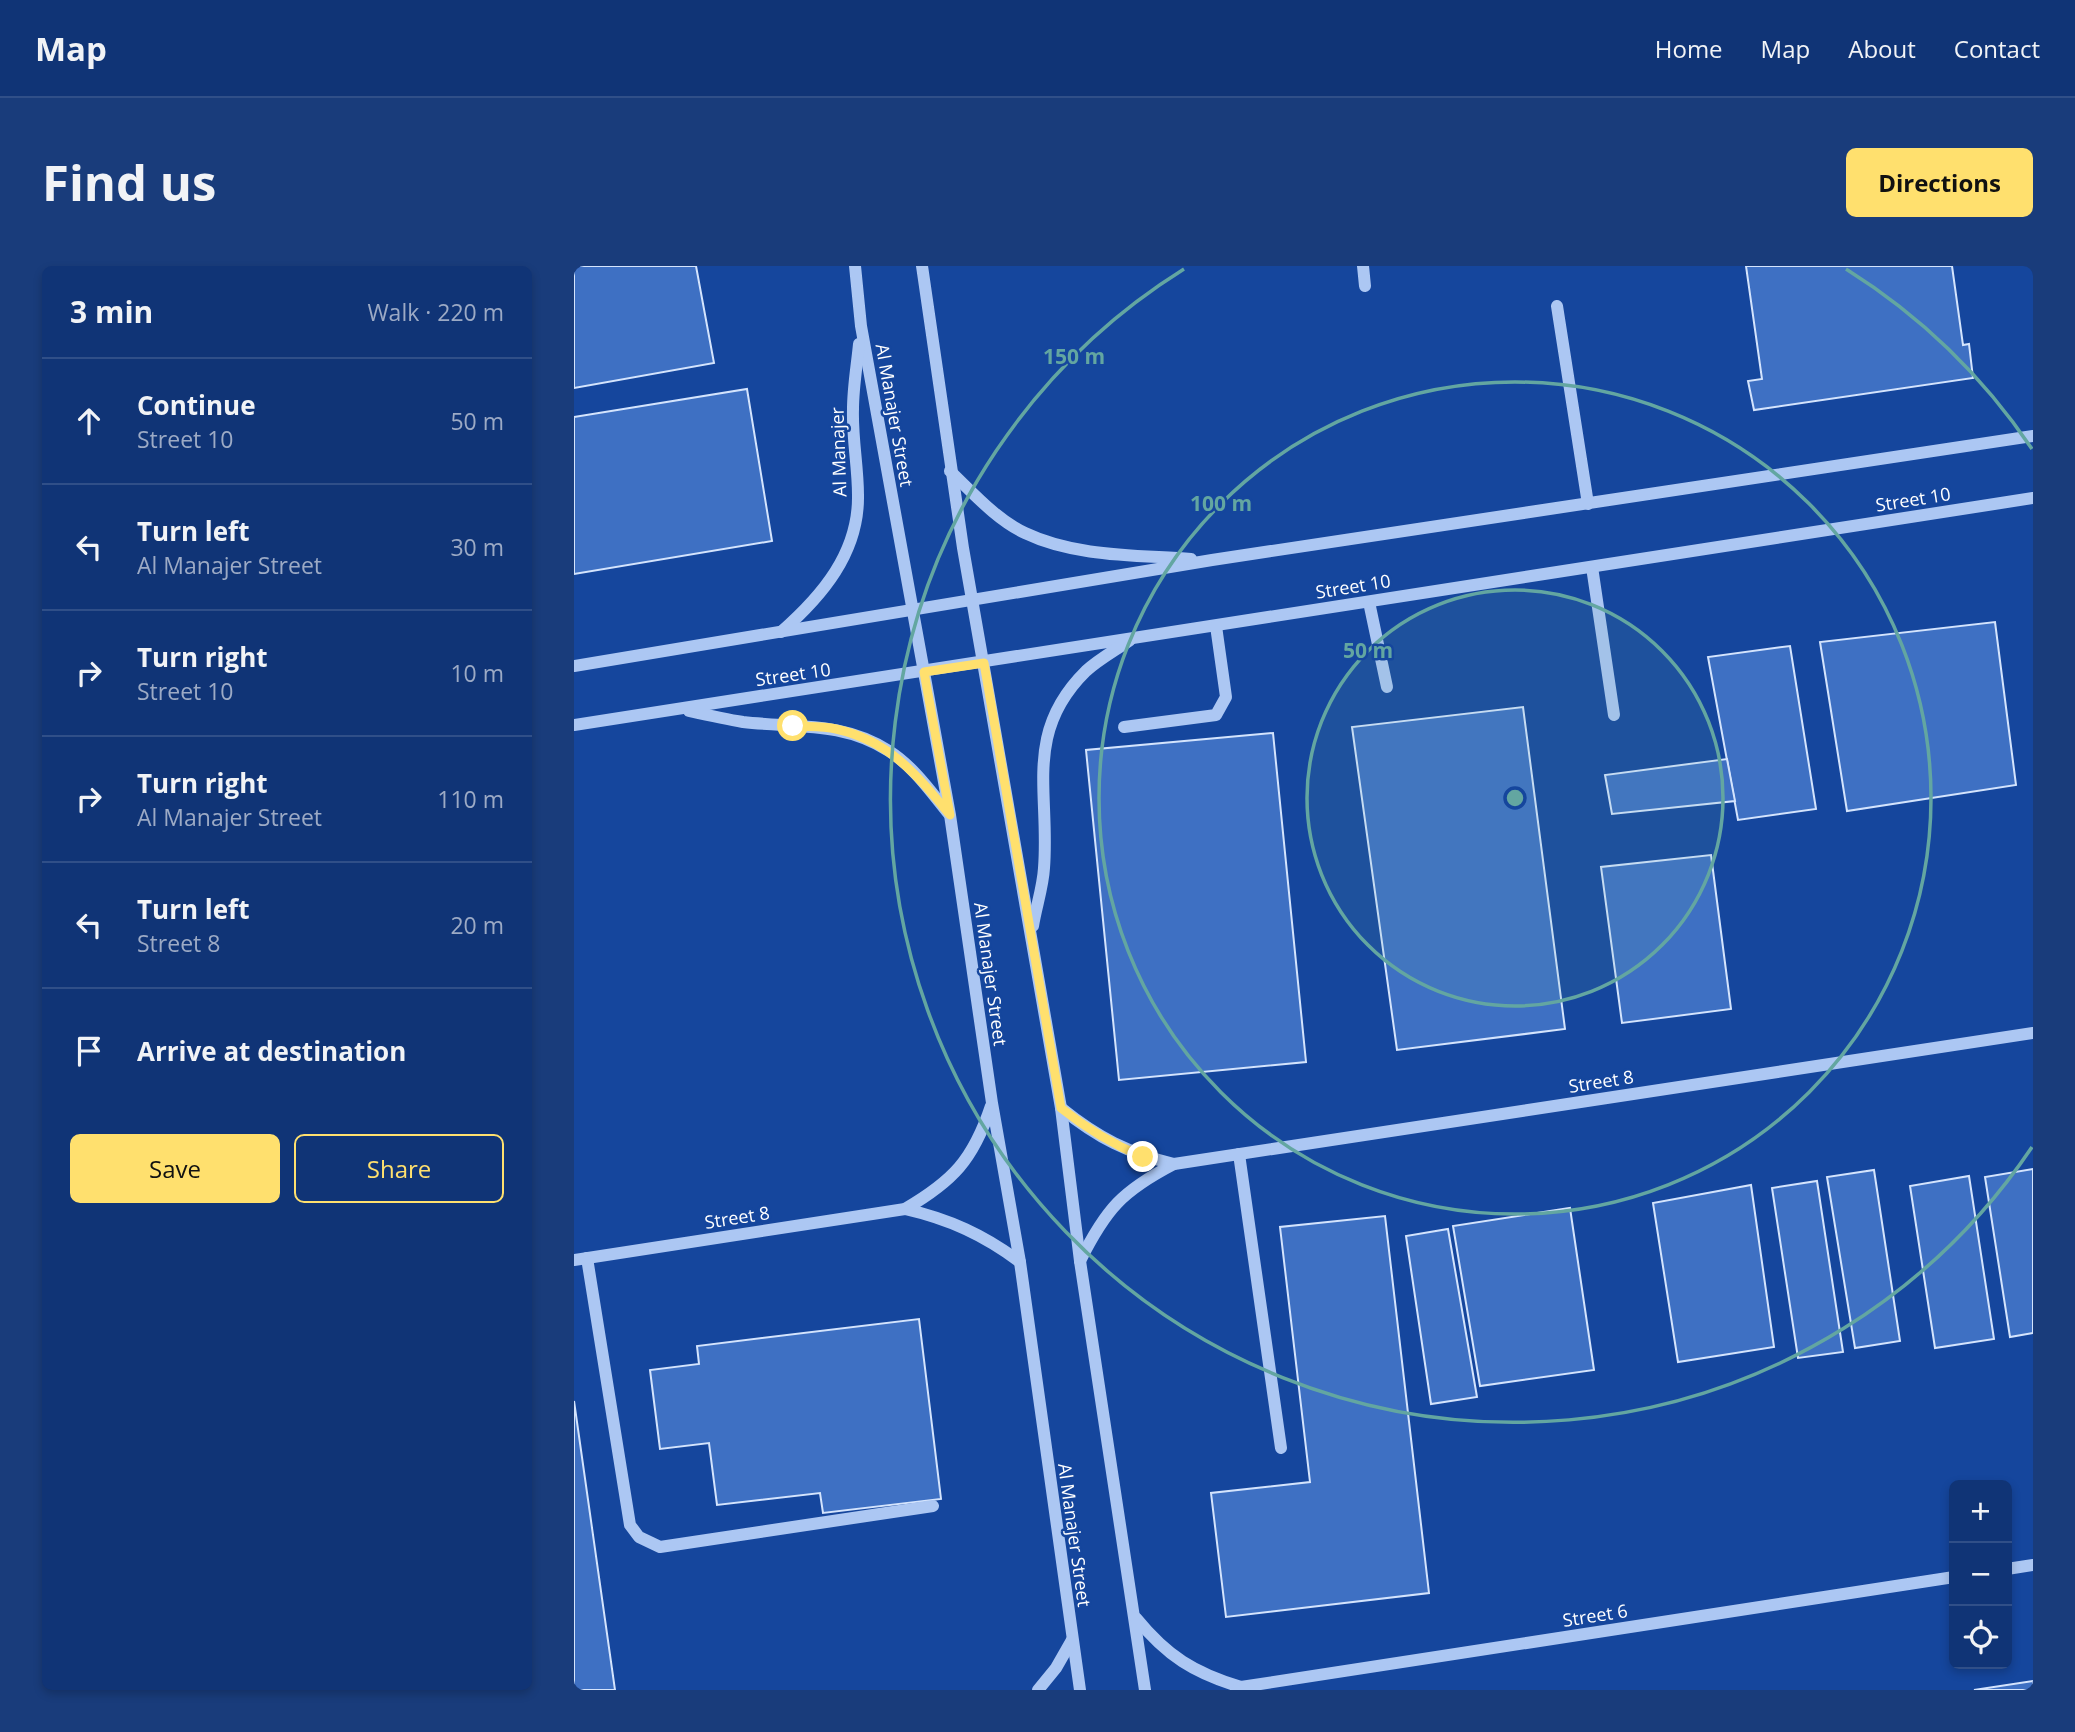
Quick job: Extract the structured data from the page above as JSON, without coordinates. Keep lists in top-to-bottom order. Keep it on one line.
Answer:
{"streets":{"street":["Al Manajer Street","Al Manajer","Street 10","Street 8","Street 6"]},"crossings":[["Al Manajer Street","Al Manajer"],["Al Manajer Street","Street 10"],["Al Manajer Street","Street 8"]],"page":{"header":"Map","nav":["Home","Map","About","Contact"],"buttons":["Directions",["Save","Share"]],"title":"Find us","heading":["3 min","Walk · 220 m"],"list":[["Continue","Street 10","50 m"],["Turn left","Al Manajer Street","30 m"],["Turn right","Street 10","10 m"],["Turn right","Al Manajer Street","110 m"],["Turn left","Street 8","20 m"],"Arrive at destination"],"map_buttons":["+","−"]},"rings":["150 m","100 m","50 m"]}
